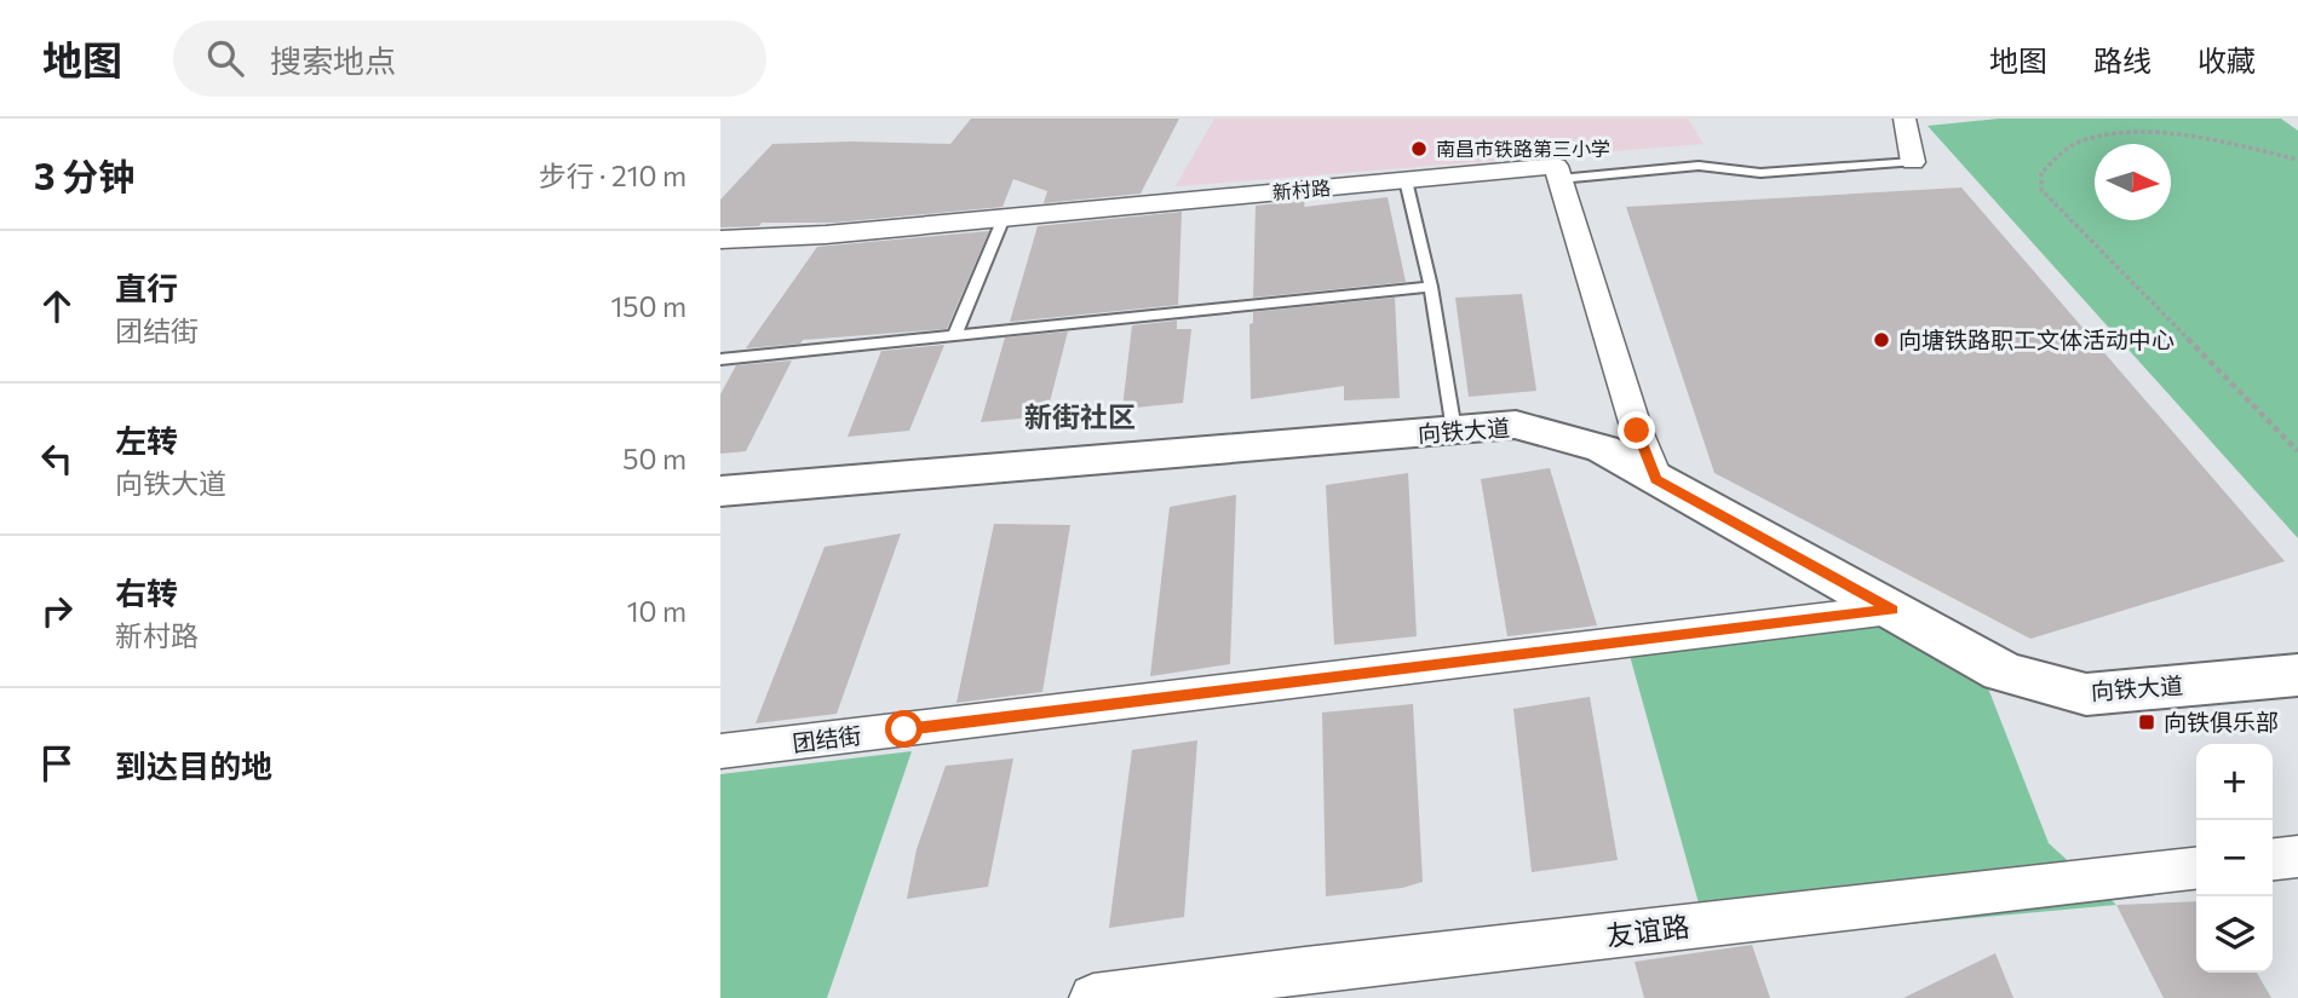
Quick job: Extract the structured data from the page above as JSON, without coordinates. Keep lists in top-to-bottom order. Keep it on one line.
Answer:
{"streets":{"street":["新村路","向铁大道","团结街","友谊路"]},"crossings":[["向铁大道","团结街"]],"districts":["新街社区"],"places":{"other":["南昌市铁路第三小学","向塘铁路职工文体活动中心"],"transit":["向铁俱乐部"]},"north":"right","page":{"header":"地图","search":"搜索地点","nav":["地图","路线","收藏"],"heading":["3 分钟","步行 · 210 m"],"list":[["直行","团结街","150 m"],["左转","向铁大道","50 m"],["右转","新村路","10 m"],"到达目的地"],"map_buttons":["+","−"]}}
